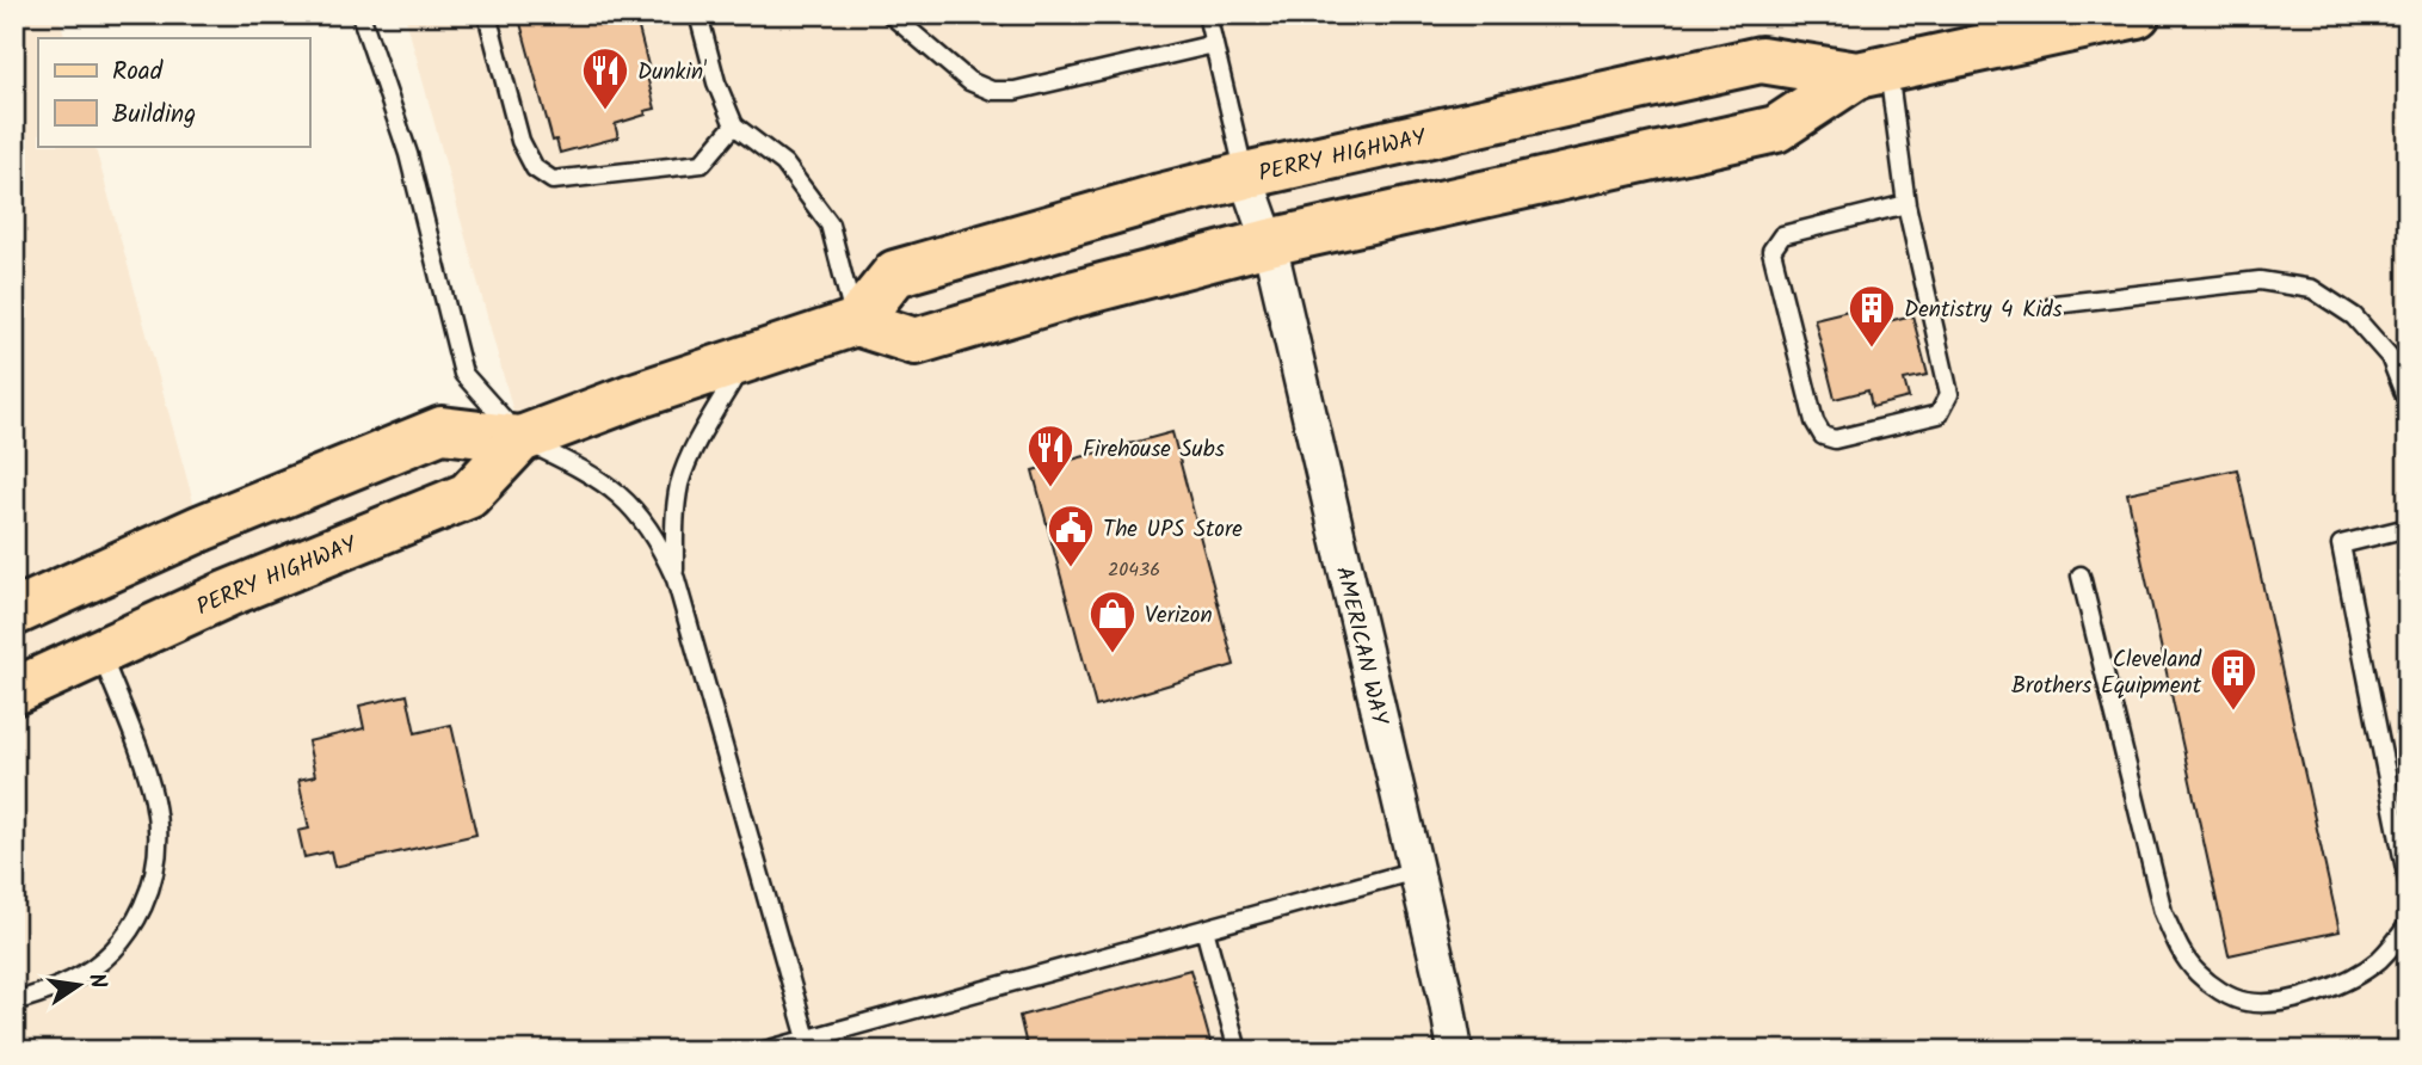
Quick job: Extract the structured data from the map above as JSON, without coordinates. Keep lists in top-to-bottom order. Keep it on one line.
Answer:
{"streets":{"main road":["PERRY HIGHWAY"],"street":["AMERICAN WAY"]},"crossings":[["PERRY HIGHWAY","AMERICAN WAY"]],"places":{"restaurant":["Dunkin'","Firehouse Subs"],"building":["Dentistry 4 Kids","Cleveland Brothers Equipment"],"public building":["The UPS Store"],"shop":["Verizon"]},"house_numbers":["20436"],"legend":["Road","Building"],"north":"right"}
